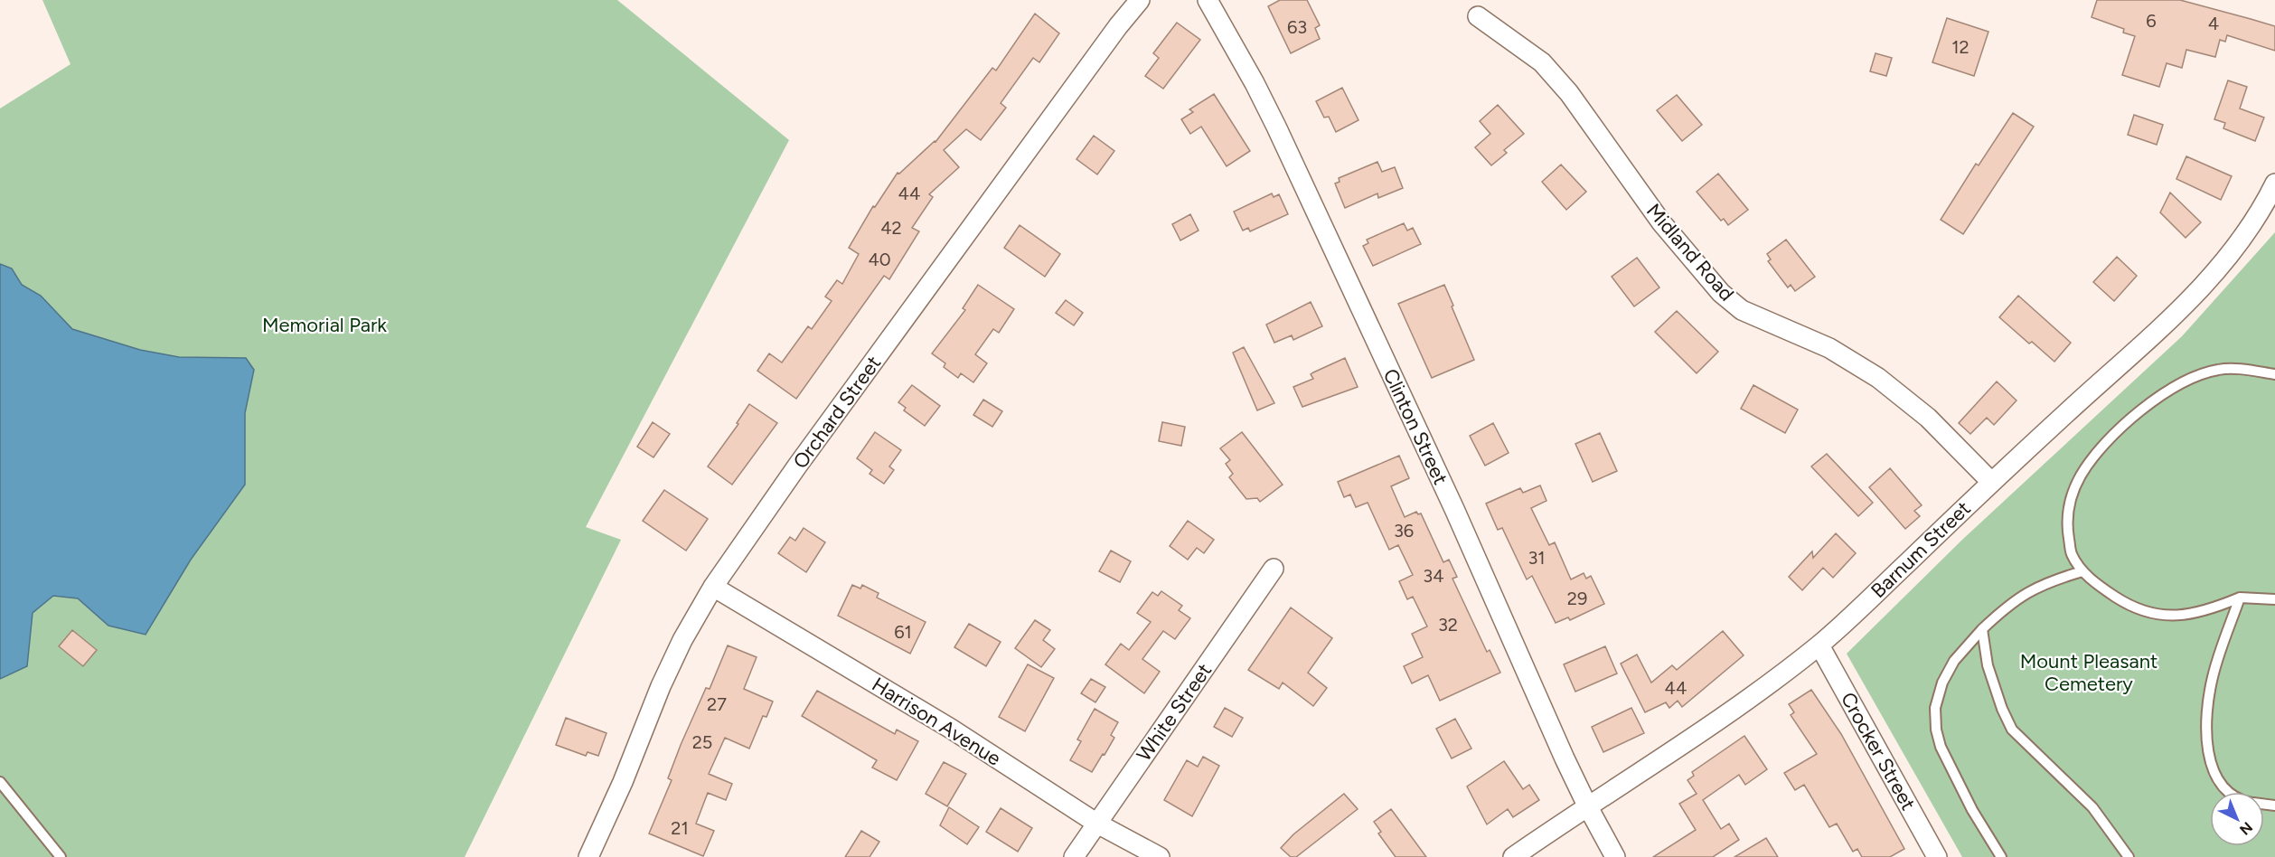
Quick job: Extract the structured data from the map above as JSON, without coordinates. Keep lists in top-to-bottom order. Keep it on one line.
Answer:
{"streets":{"street":["Midland Road","Orchard Street","Clinton Street","Barnum Street","White Street","Harrison Avenue","Crocker Street"]},"crossings":[["Midland Road","Barnum Street"],["Orchard Street","Harrison Avenue"],["Clinton Street","Barnum Street"],["Barnum Street","Crocker Street"],["White Street","Harrison Avenue"]],"parks":["Memorial Park","Mount Pleasant Cemetery"],"house_numbers":["6","4","63","12","44","42","40","36","31","34","29","32","61","44","27","25","21"],"north":"bottom right"}
